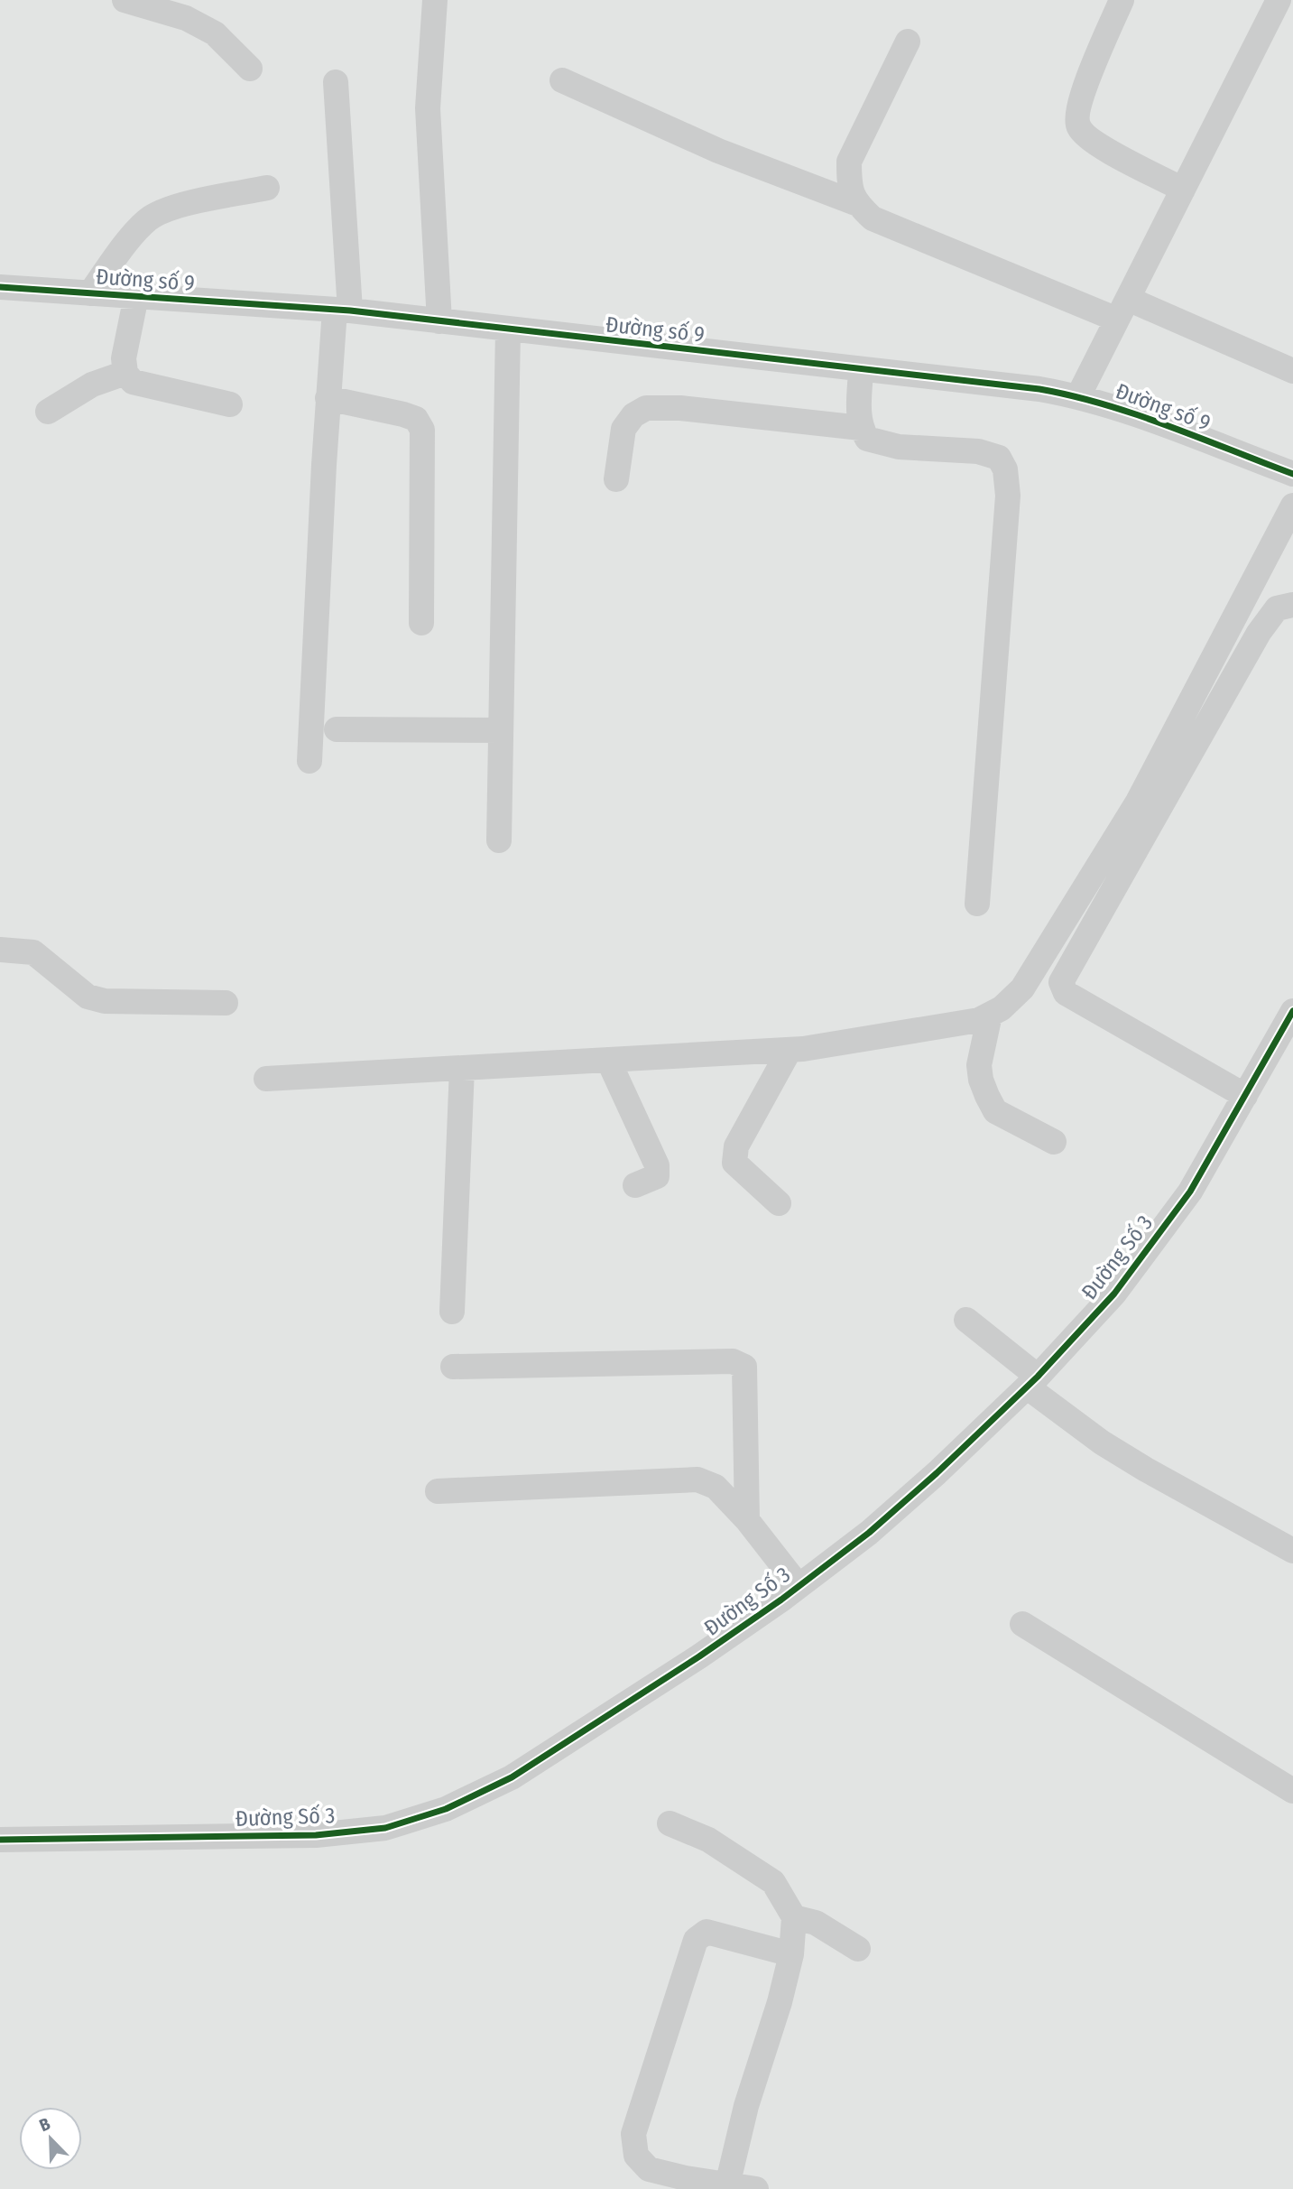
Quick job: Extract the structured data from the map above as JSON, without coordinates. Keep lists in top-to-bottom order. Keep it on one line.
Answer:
{"streets":{"street":["Đường số 9","Đường Số 3"]},"north":"top left"}
